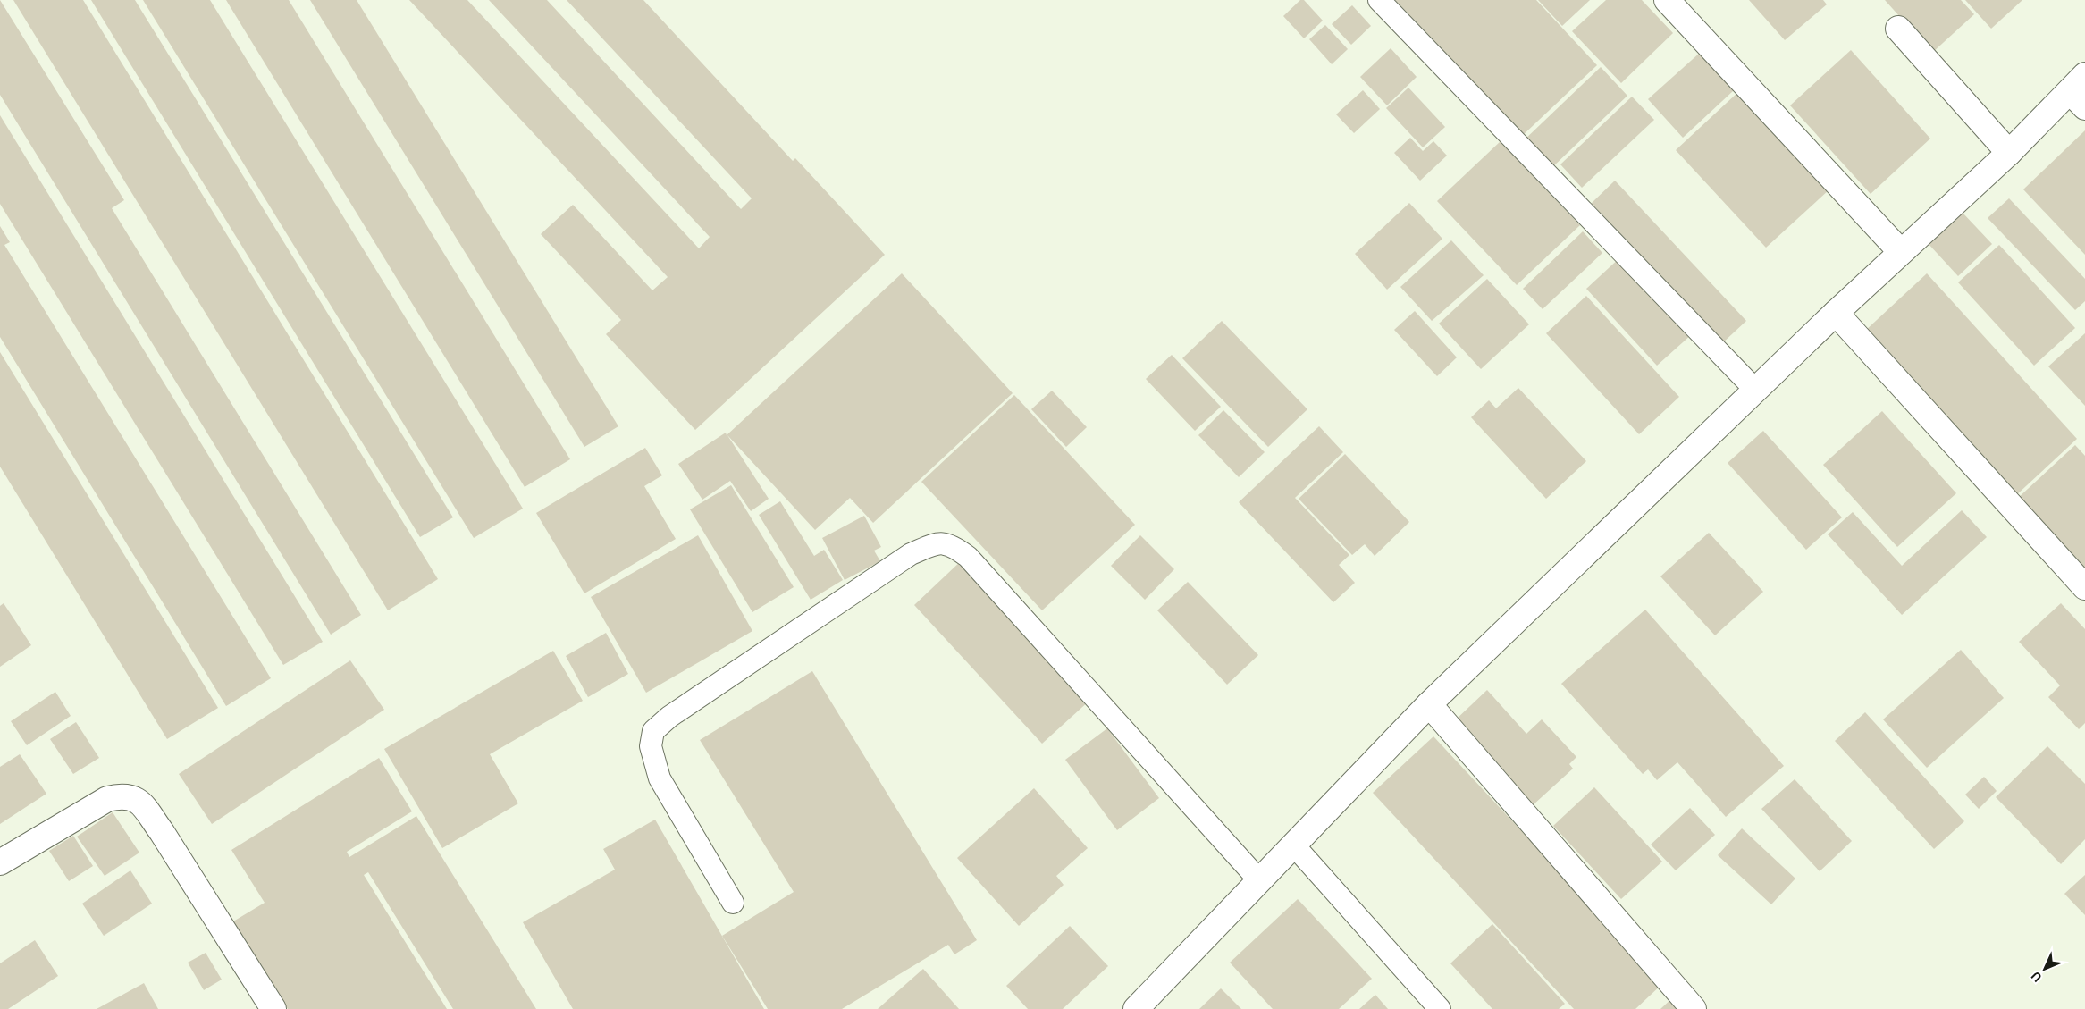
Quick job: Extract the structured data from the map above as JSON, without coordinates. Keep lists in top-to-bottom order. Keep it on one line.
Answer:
{"north":"bottom left"}
